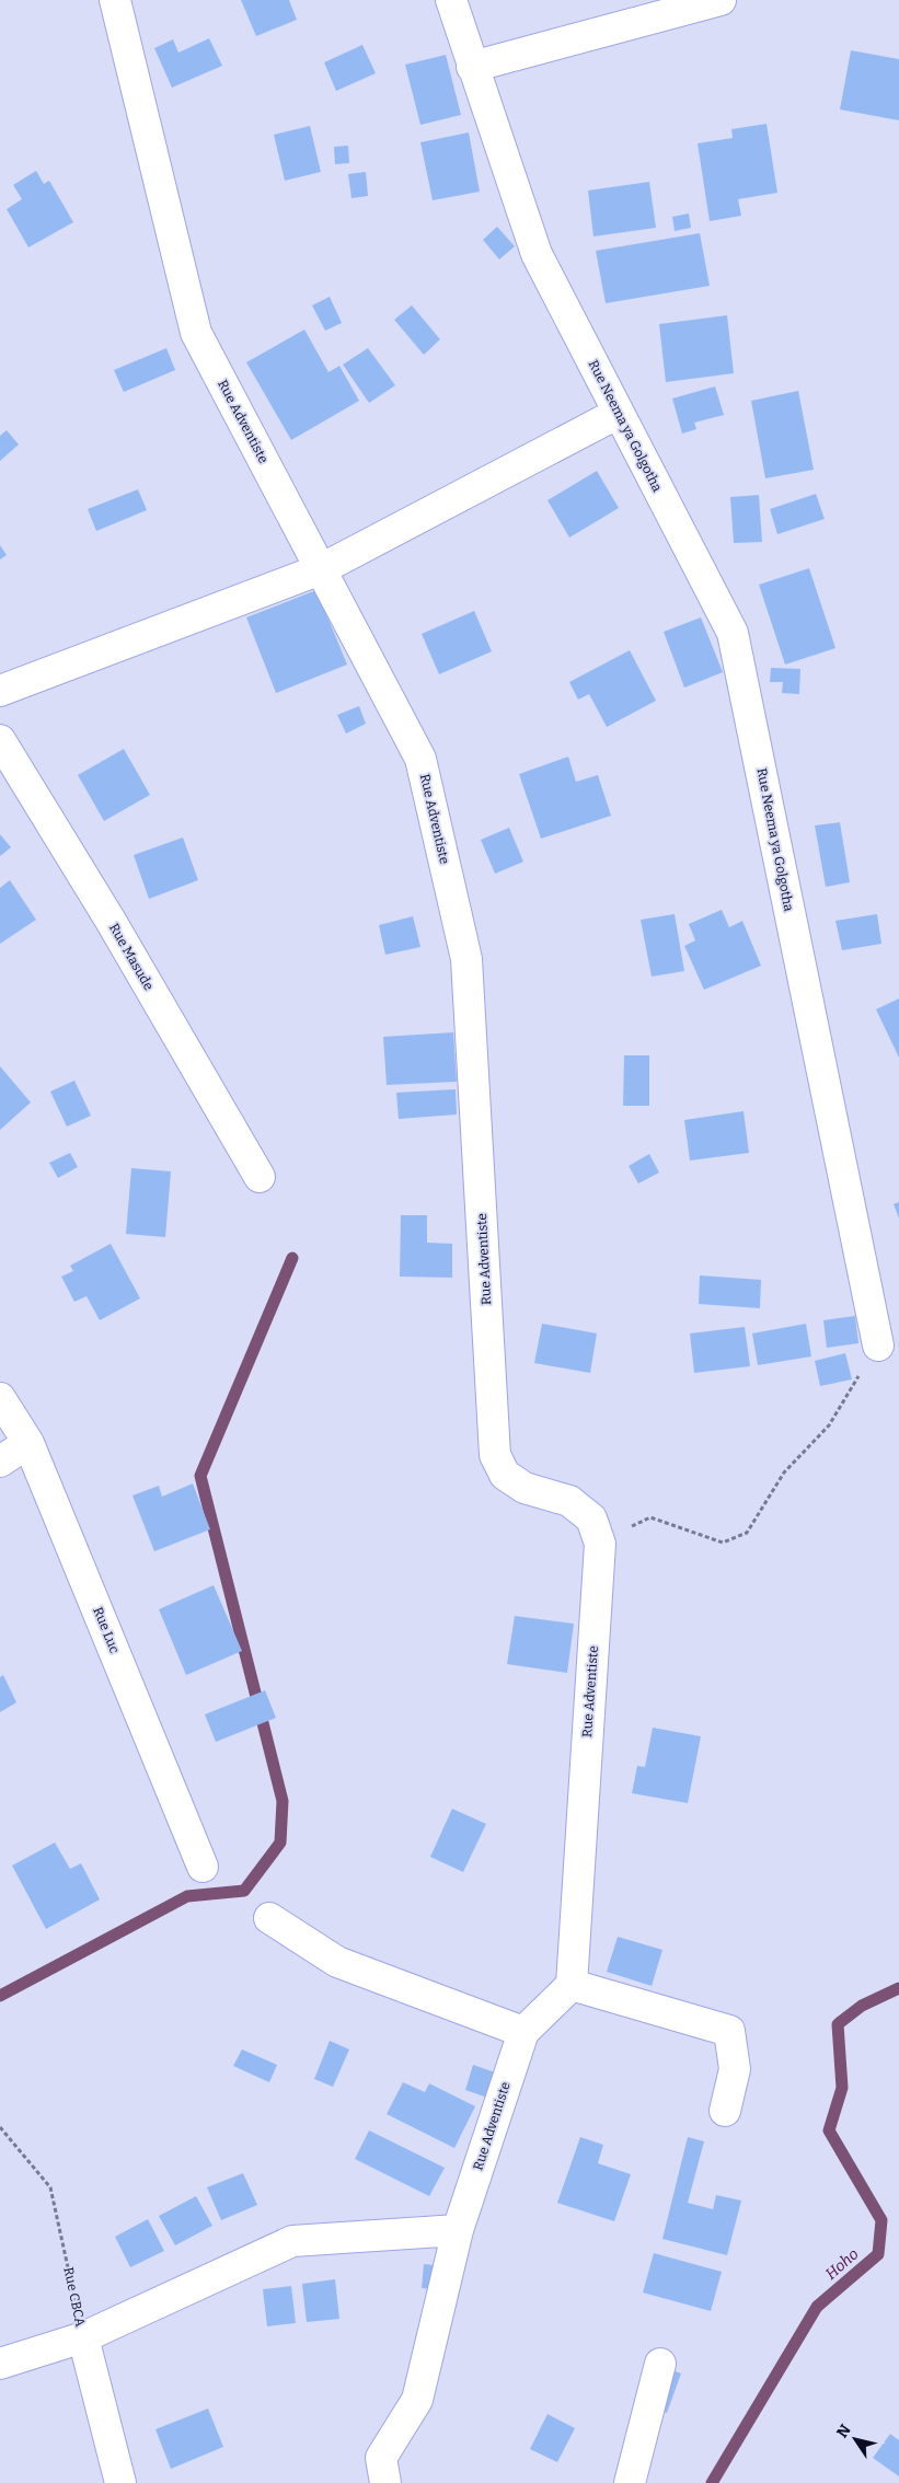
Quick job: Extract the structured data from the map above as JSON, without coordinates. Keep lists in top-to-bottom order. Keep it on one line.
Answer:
{"streets":{"street":["Rue Adventiste","Rue Neema ya Golgotha","Rue Masude","Rue Luc","Rue CBCA"]},"water":["Hoho"],"north":"top left"}
